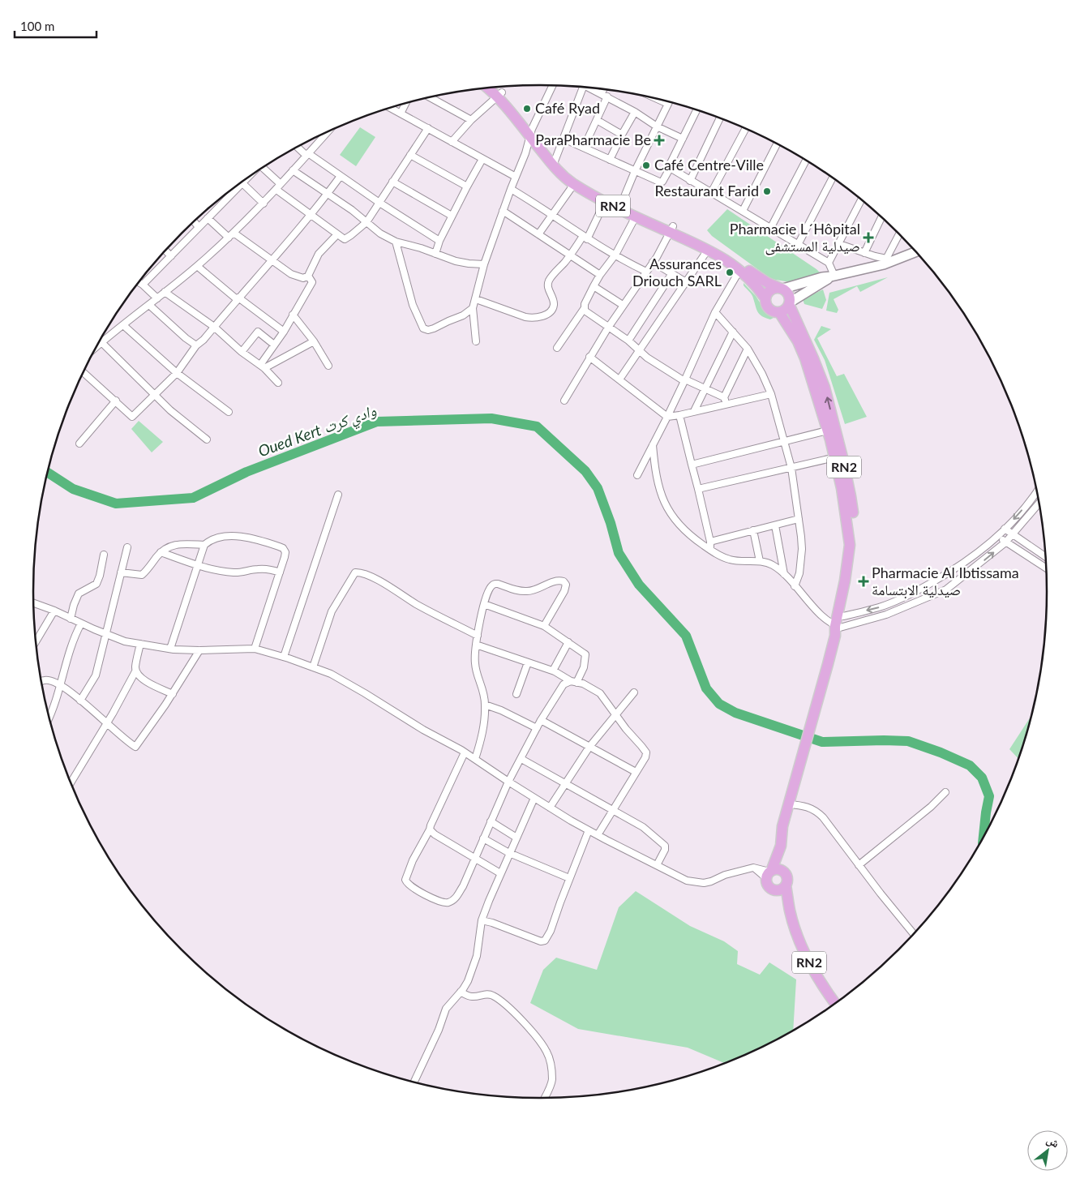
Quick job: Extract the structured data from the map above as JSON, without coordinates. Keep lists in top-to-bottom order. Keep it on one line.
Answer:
{"streets":{"main road":["RN2"]},"water":["Oued Kert وادي كرت"],"places":{"other":["Café Ryad","Café Centre-Ville","Restaurant Farid","Assurances Driouch SARL"],"health":["ParaPharmacie Be","Pharmacie L´Hôpital صيدلية المستشفى","Pharmacie Al Ibtissama صيدلية الابتسامة"]},"scale_bar":"100 m","north":"top right"}
